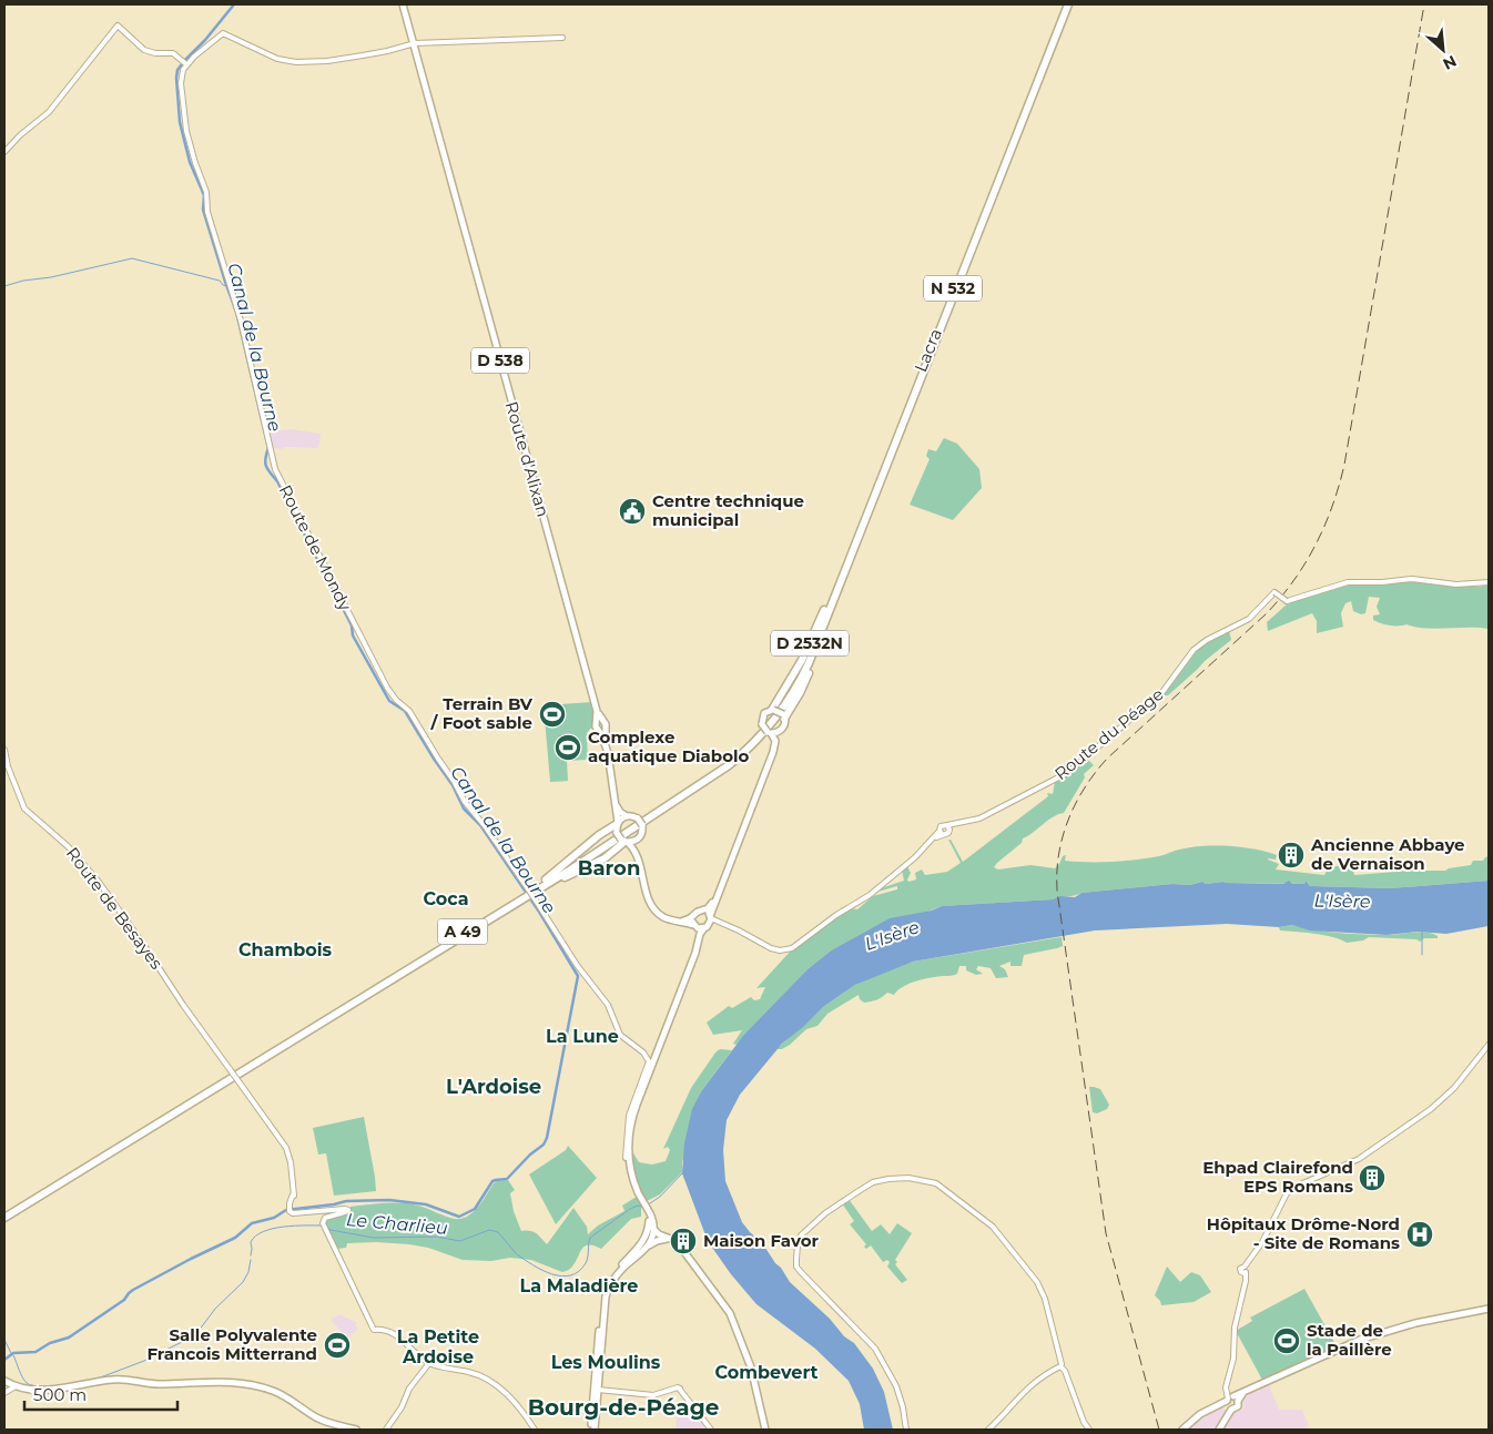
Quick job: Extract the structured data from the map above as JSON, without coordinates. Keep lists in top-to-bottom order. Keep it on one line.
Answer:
{"streets":{"highway":["N 532","Lacra","D 2532N","A 49"],"main road":["D 538","Route d'Alixan"],"street":["Route de Mondy","Route du Péage","Route de Besayes"]},"crossings":[["N 532","Lacra"],["N 532","D 2532N"],["N 532","A 49"],["Lacra","D 2532N"],["Lacra","A 49"],["D 538","Route d'Alixan"],["D 2532N","A 49"]],"districts":["Baron","Coca","Chambois","La Lune","L'Ardoise","La Maladière","La Petite Ardoise","Les Moulins","Combevert","Bourg-de-Péage"],"water":["Canal de la Bourne","L'Isère","Le Charlieu"],"places":{"public building":["Centre technique municipal"],"sports":["Terrain BV / Foot sable","Complexe aquatique Diabolo","Stade de la Paillère","Salle Polyvalente Francois Mitterrand"],"building":["Ancienne Abbaye de Vernaison","Ehpad Clairefond EPS Romans","Maison Favor"],"hospital":["Hôpitaux Drôme-Nord - Site de Romans"]},"scale_bar":"500 m","north":"bottom right"}
